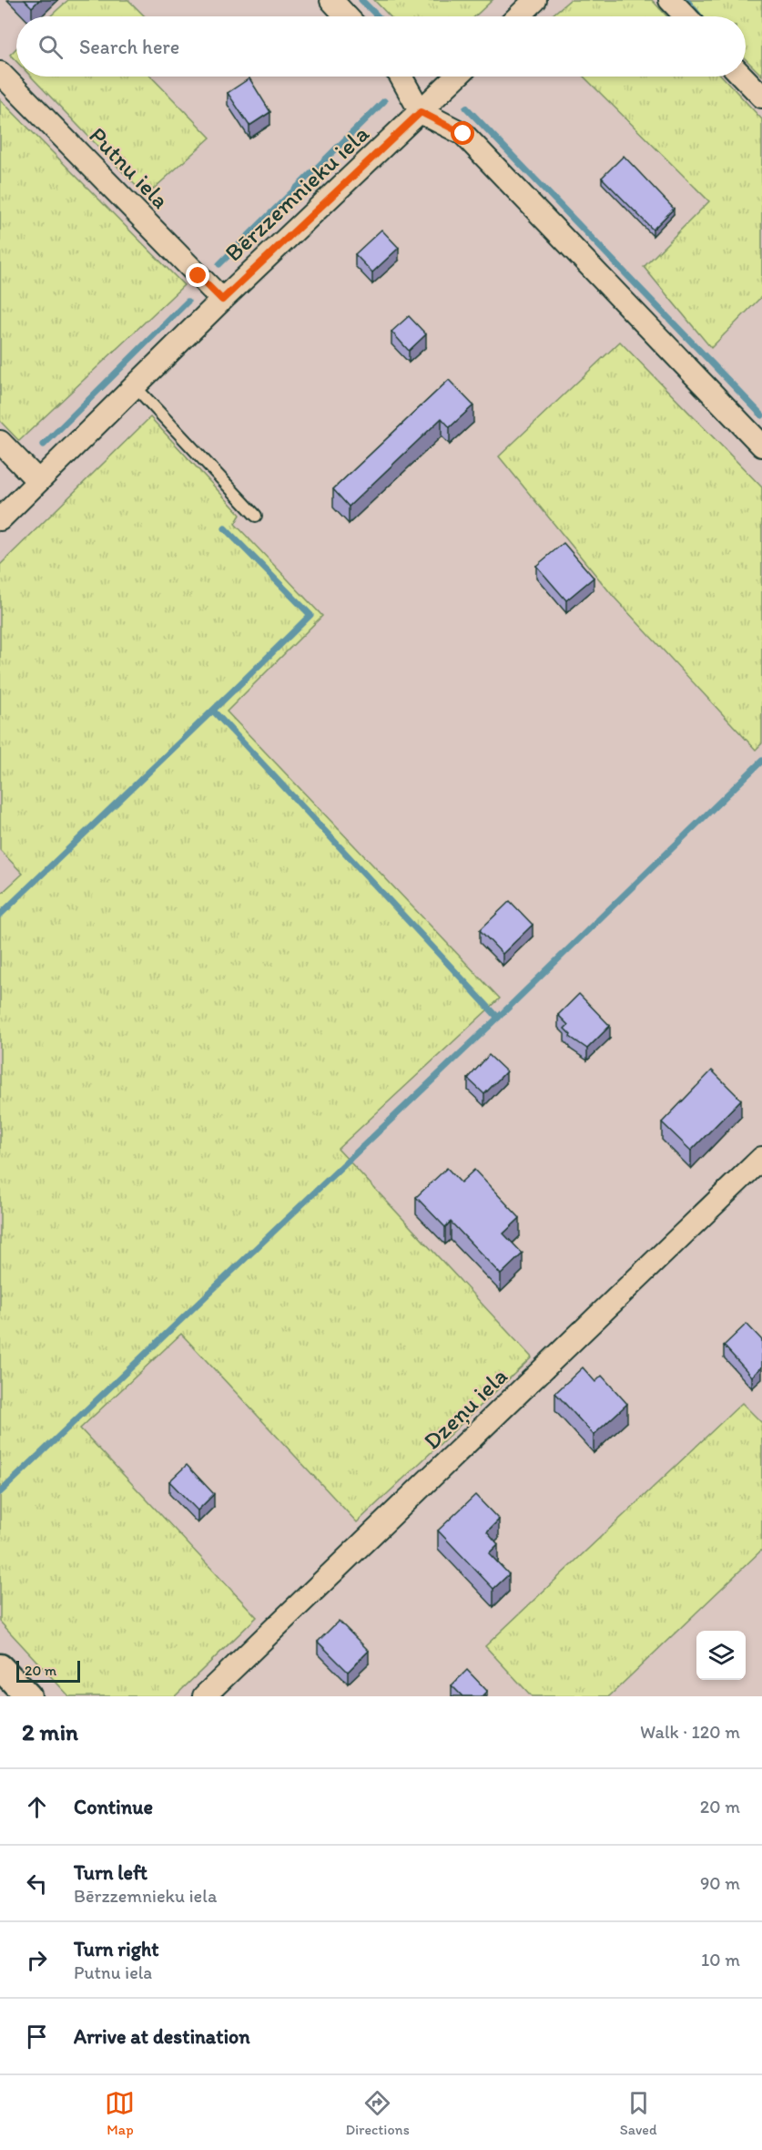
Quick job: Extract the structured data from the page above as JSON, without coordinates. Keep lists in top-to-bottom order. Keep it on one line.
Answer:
{"streets":{"street":["Putnu iela","Bērzzemnieku iela","Dzeņu iela"]},"crossings":[["Putnu iela","Bērzzemnieku iela"]],"scale_bar":"20 m","page":{"search":"Search here","scale":"20 m","heading":["2 min","Walk · 120 m"],"list":[["Continue","20 m"],["Turn left","Bērzzemnieku iela","90 m"],["Turn right","Putnu iela","10 m"],"Arrive at destination"],"nav":["Map","Directions","Saved"]}}
